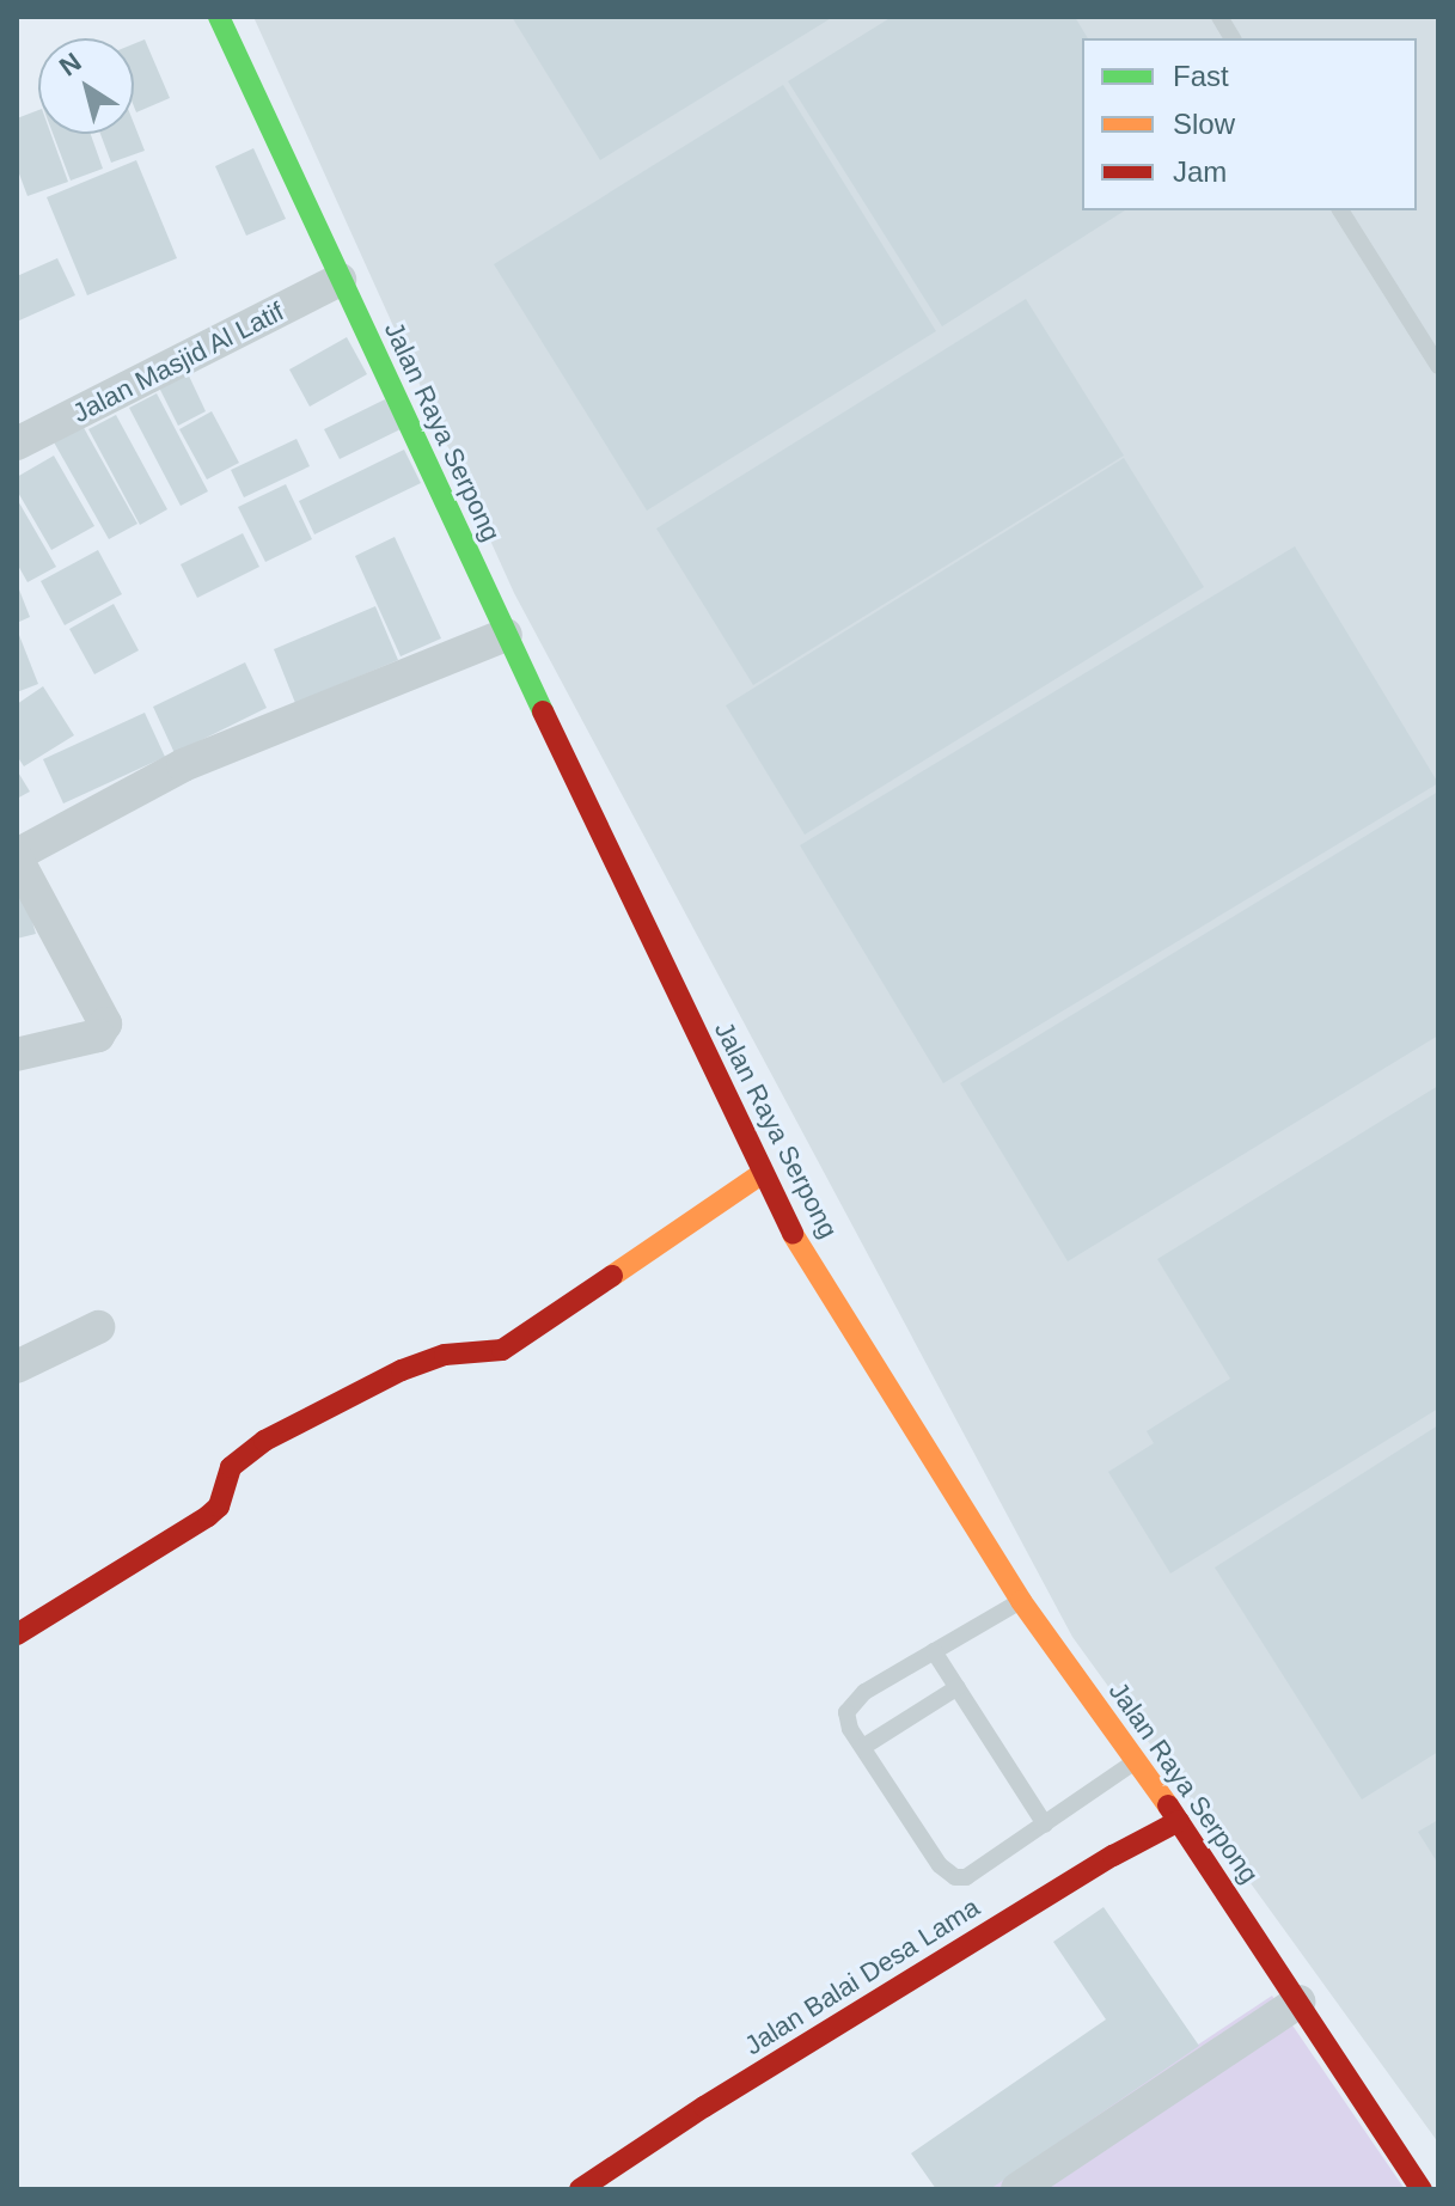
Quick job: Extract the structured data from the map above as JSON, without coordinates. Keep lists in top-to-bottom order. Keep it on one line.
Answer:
{"streets":{"main road":["Jalan Raya Serpong","Jalan Balai Desa Lama"],"street":["Jalan Masjid Al Latif"]},"crossings":[["Jalan Masjid Al Latif","Jalan Raya Serpong"],["Jalan Raya Serpong","Jalan Balai Desa Lama"]],"legend":["Fast","Slow","Jam"],"north":"top left"}
